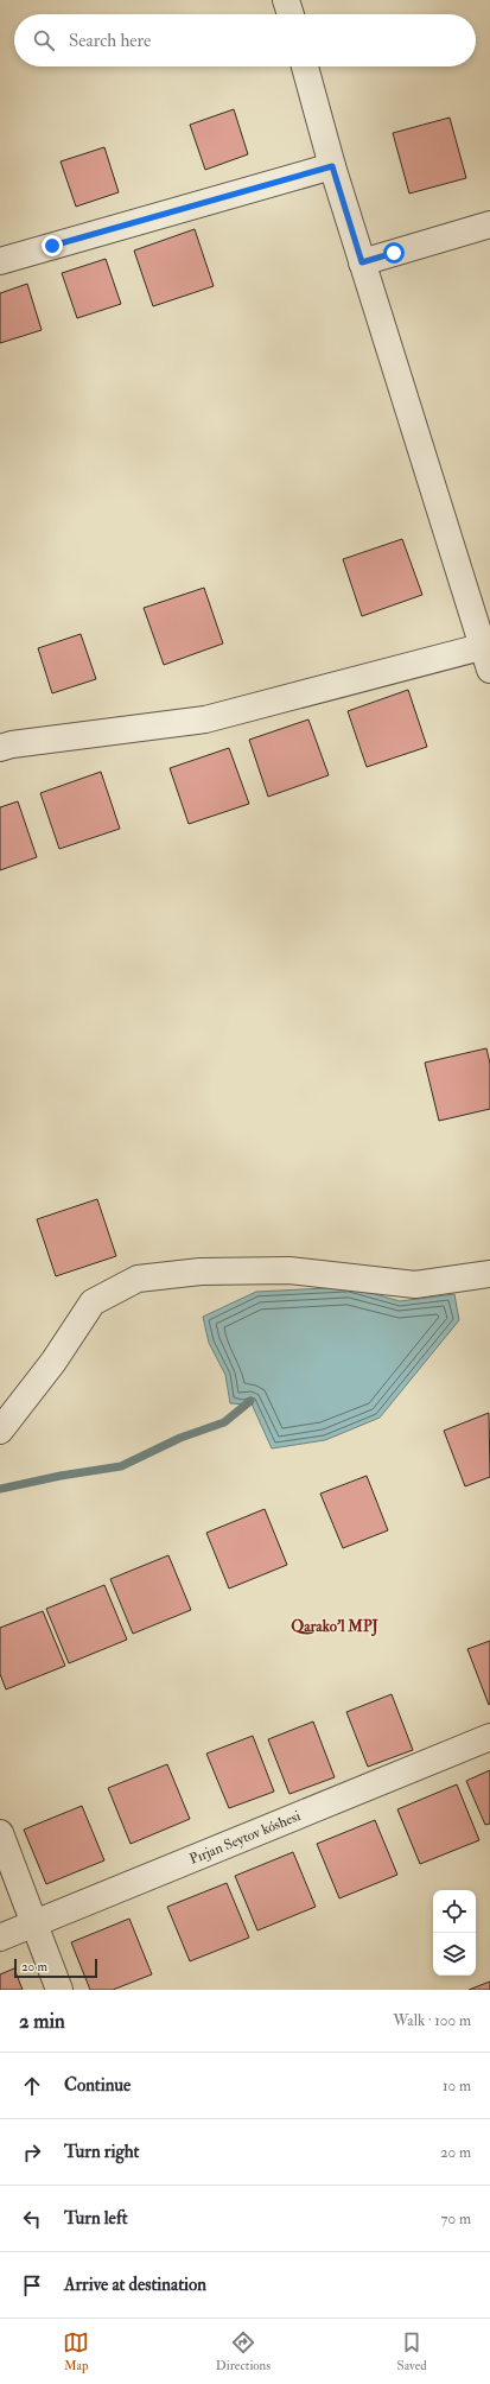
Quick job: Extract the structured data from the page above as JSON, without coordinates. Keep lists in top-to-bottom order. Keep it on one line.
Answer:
{"streets":{"street":["Pırjan Seytov kóshesi"]},"districts":["Qarako'l MPJ"],"scale_bar":"20 m","page":{"search":"Search here","scale":"20 m","heading":["2 min","Walk · 100 m"],"list":[["Continue","10 m"],["Turn right","20 m"],["Turn left","70 m"],"Arrive at destination"],"nav":["Map","Directions","Saved"]}}
